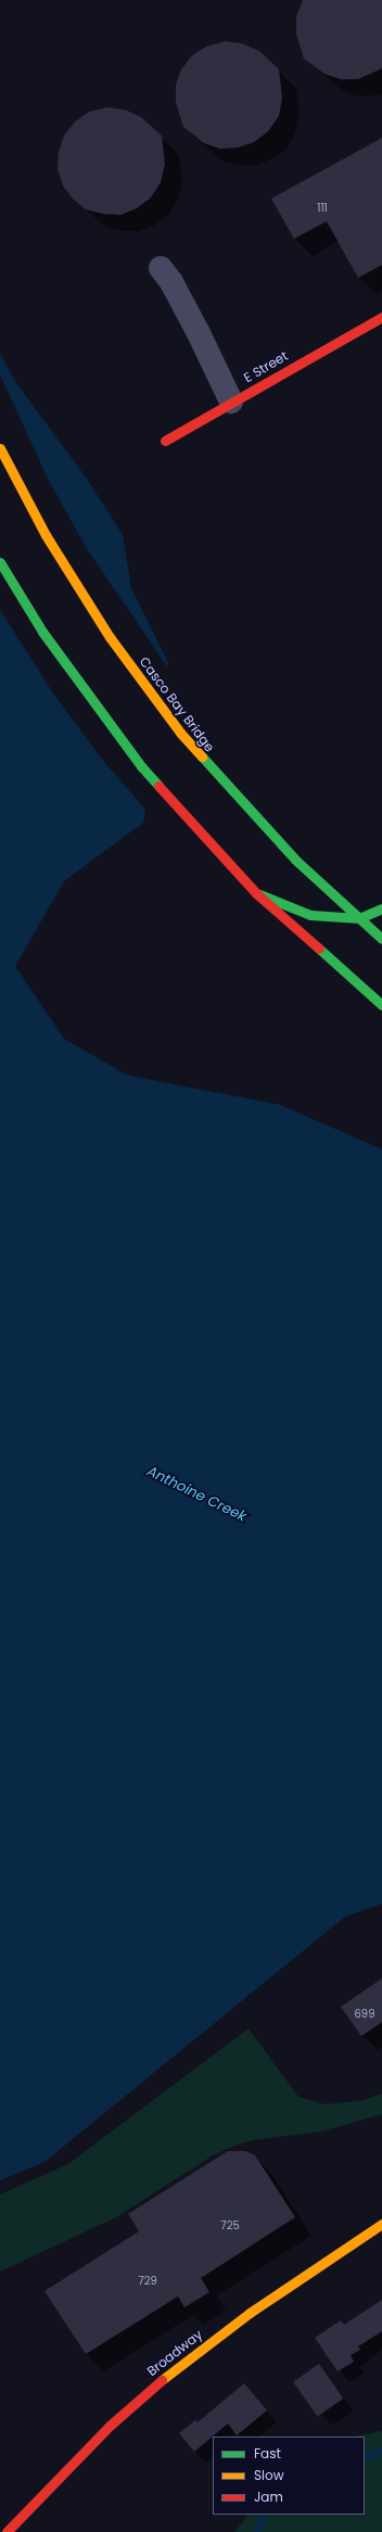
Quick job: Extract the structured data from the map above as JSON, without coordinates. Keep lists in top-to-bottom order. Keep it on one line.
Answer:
{"streets":{"main road":["E Street","Casco Bay Bridge","Broadway"]},"water":["Anthoine Creek"],"house_numbers":["111","699","725","729"],"legend":["Fast","Slow","Jam"]}
